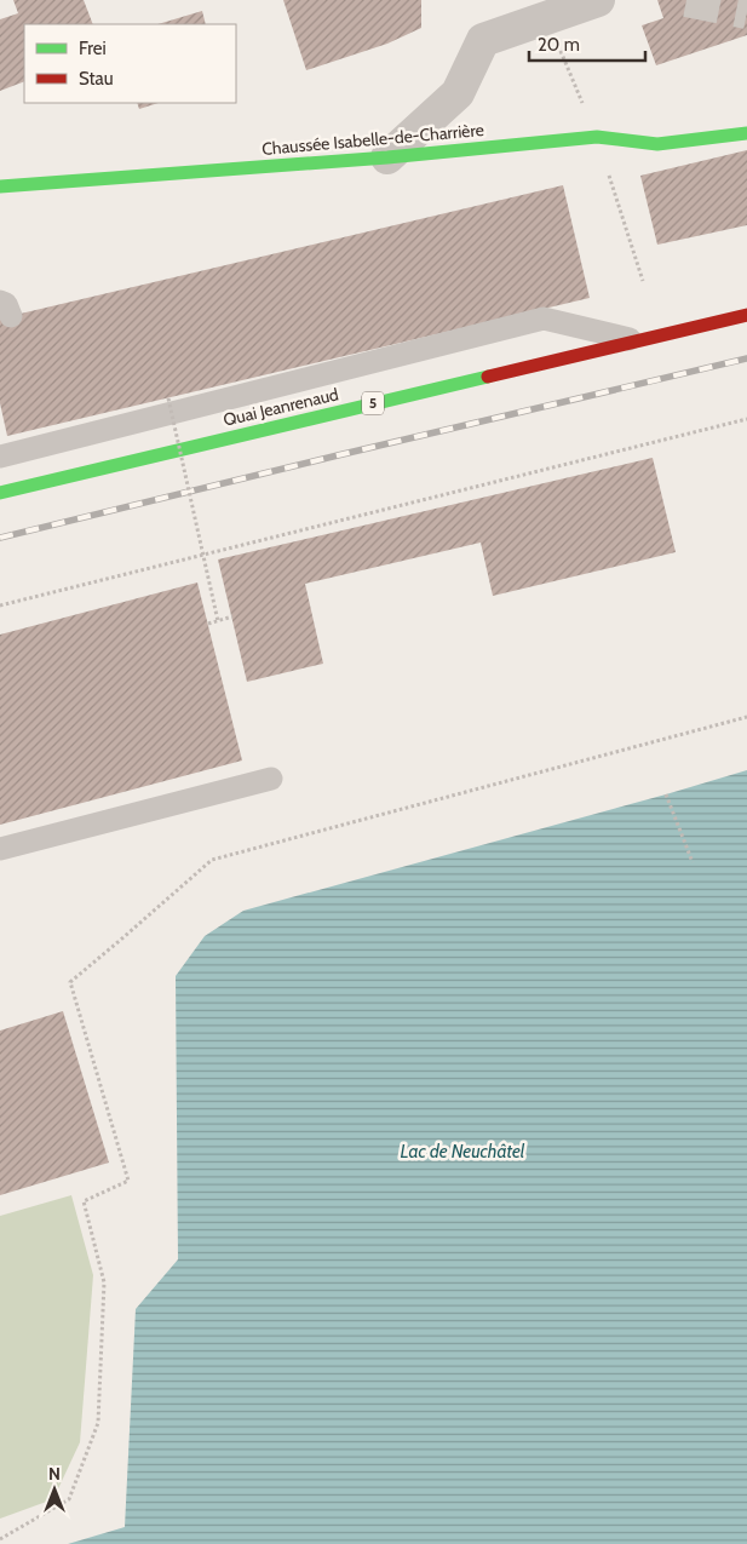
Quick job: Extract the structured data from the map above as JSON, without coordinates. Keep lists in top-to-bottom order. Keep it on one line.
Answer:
{"streets":{"main road":["Chaussée Isabelle-de-Charrière","5","Quai Jeanrenaud"]},"water":["Lac de Neuchâtel"],"legend":["Frei","Stau"],"scale_bar":"20 m","north":"top"}
